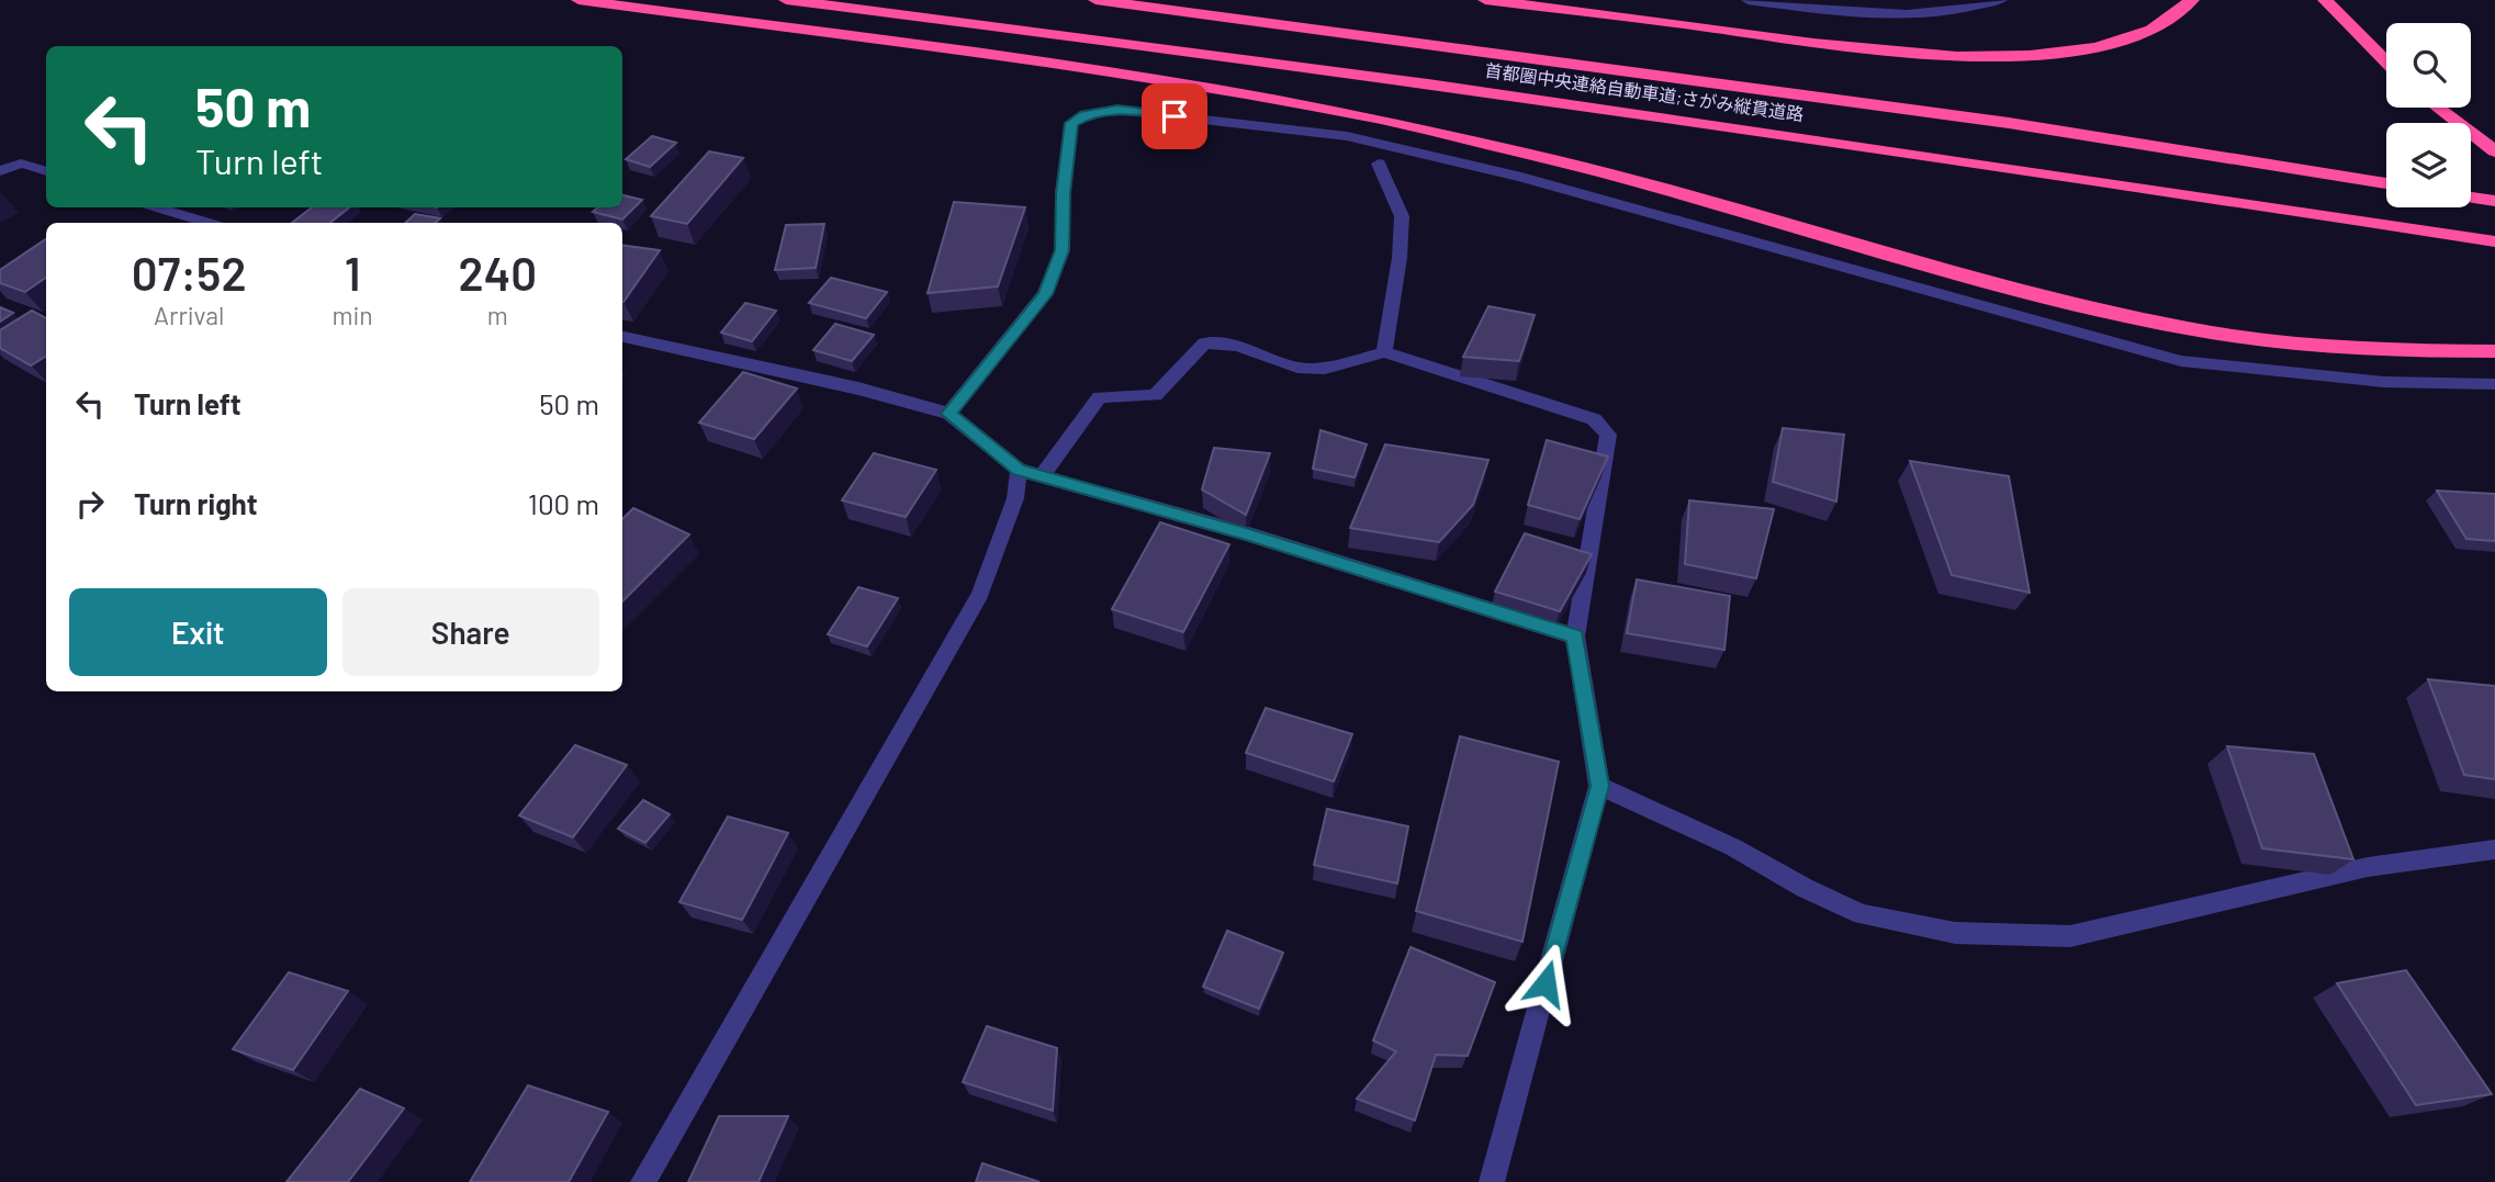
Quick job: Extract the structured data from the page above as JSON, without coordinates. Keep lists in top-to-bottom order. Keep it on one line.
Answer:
{"streets":{"highway":["首都圏中央連絡自動車道;さがみ縦貫道路"]},"page":{"turn":["50 m","Turn left"],"eta":["07:52","Arrival","1","min","240","m"],"list":[{"name":"Turn left","value":"50 m"},{"name":"Turn right","value":"100 m"}],"buttons":["Exit","Share"]}}
